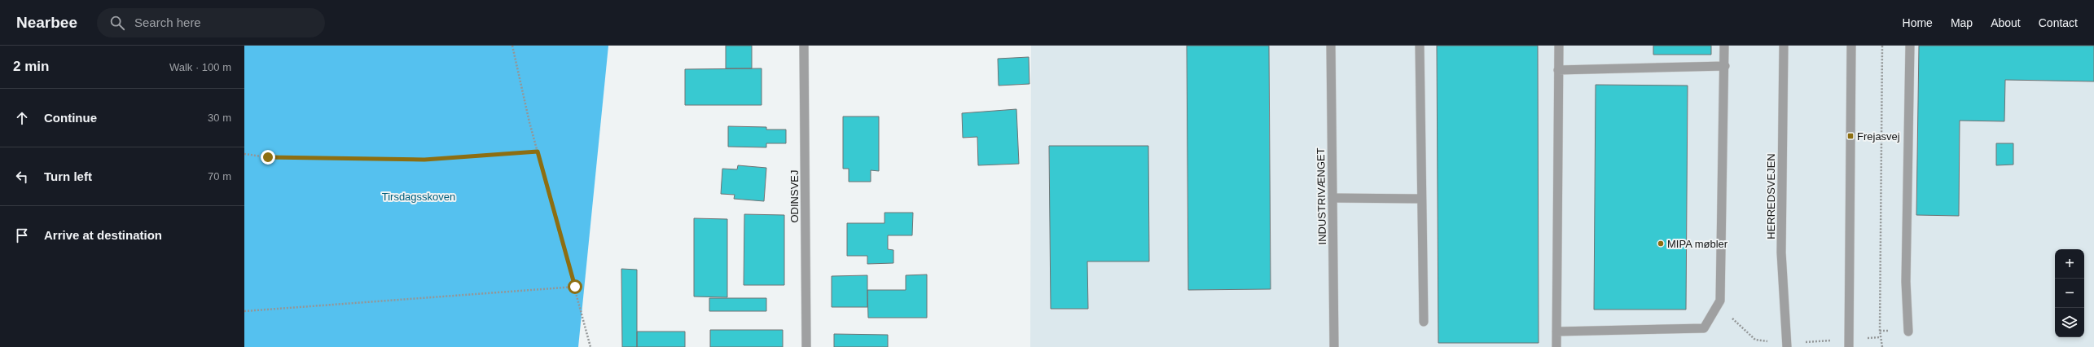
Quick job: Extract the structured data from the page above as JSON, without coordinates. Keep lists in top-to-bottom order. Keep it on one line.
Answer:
{"streets":{"street":["ODINSVEJ","INDUSTRIVÆNGET","HERREDSVEJEN"]},"parks":["Tirsdagsskoven"],"places":{"transit":["Frejasvej"],"other":["MIPA møbler"]},"page":{"header":"Nearbee","search":"Search here","nav":["Home","Map","About","Contact"],"heading":["2 min","Walk · 100 m"],"list":[["Continue","30 m"],["Turn left","70 m"],"Arrive at destination"],"map_buttons":["+","−"]}}
